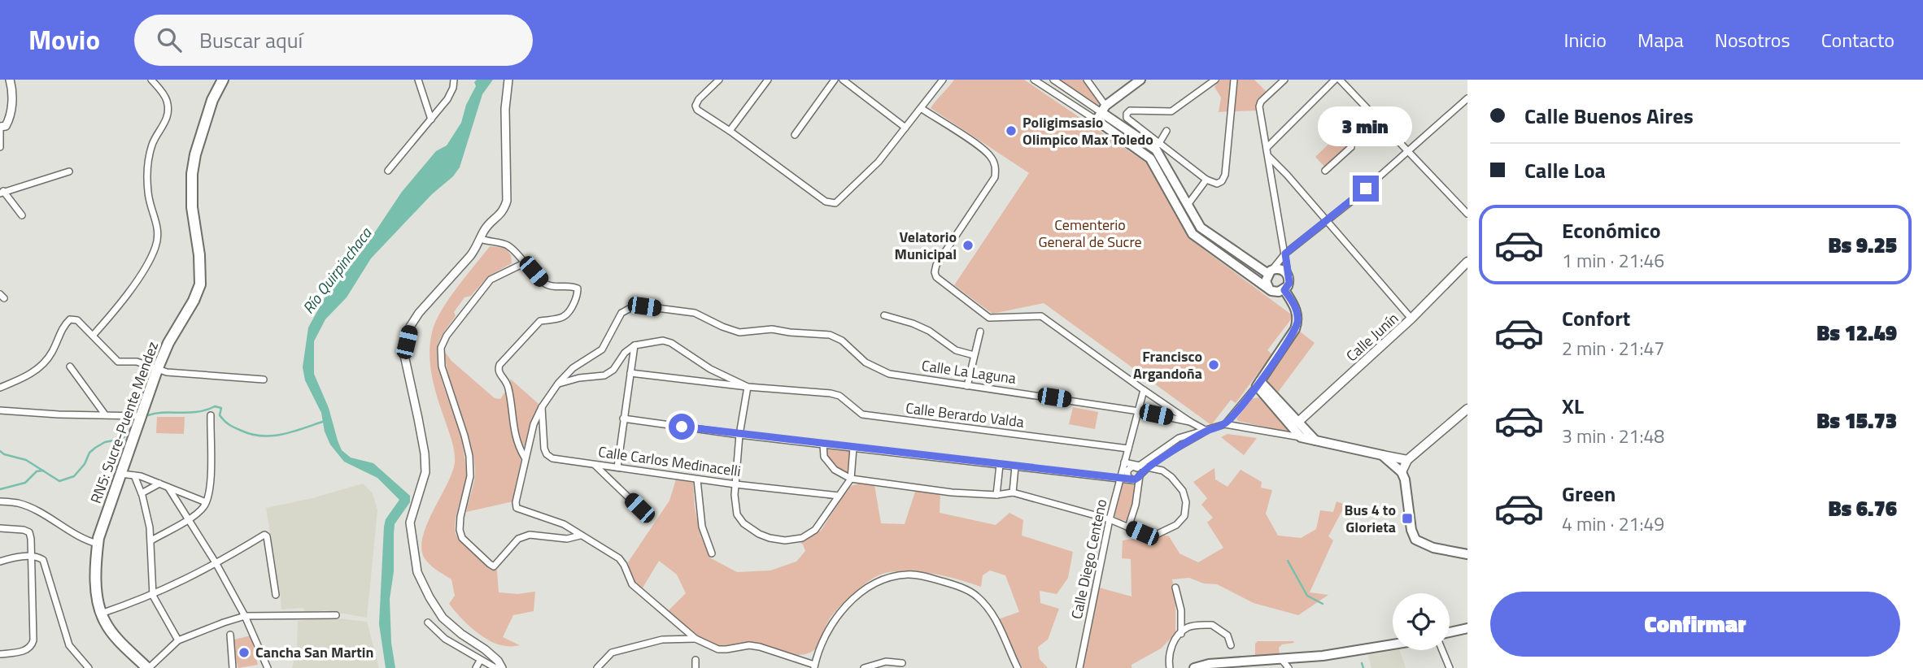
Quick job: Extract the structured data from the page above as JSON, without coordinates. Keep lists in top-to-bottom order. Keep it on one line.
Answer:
{"streets":{"highway":["RN5: Sucre-Puente Mendez"],"main road":["Calle Junín"],"street":["Calle La Laguna","Calle Berardo Valda","Calle Carlos Medinacelli","Calle Diego Centeno"]},"crossings":[["Calle La Laguna","Calle Diego Centeno"],["Calle Berardo Valda","Calle Diego Centeno"]],"water":["Río Quirpinchaca"],"parks":["Cementerio General de Sucre"],"places":{"other":["Poligimsasio Olimpico Max Toledo","Velatorio Municipal","Francisco Argandoña","Cancha San Martin"],"transit":["Bus 4 to Glorieta"]},"page":{"header":"Movio","search":"Buscar aquí","nav":["Inicio","Mapa","Nosotros","Contacto"],"banner":["Calle Buenos Aires","Calle Loa"],"bubble":"3 min","list":[{"name":"Económico","note":"1 min · 21:46","value":"Bs 9.25"},{"name":"Confort","note":"2 min · 21:47","value":"Bs 12.49"},{"name":"XL","note":"3 min · 21:48","value":"Bs 15.73"},{"name":"Green","note":"4 min · 21:49","value":"Bs 6.76"}],"buttons":"Confirmar"}}
